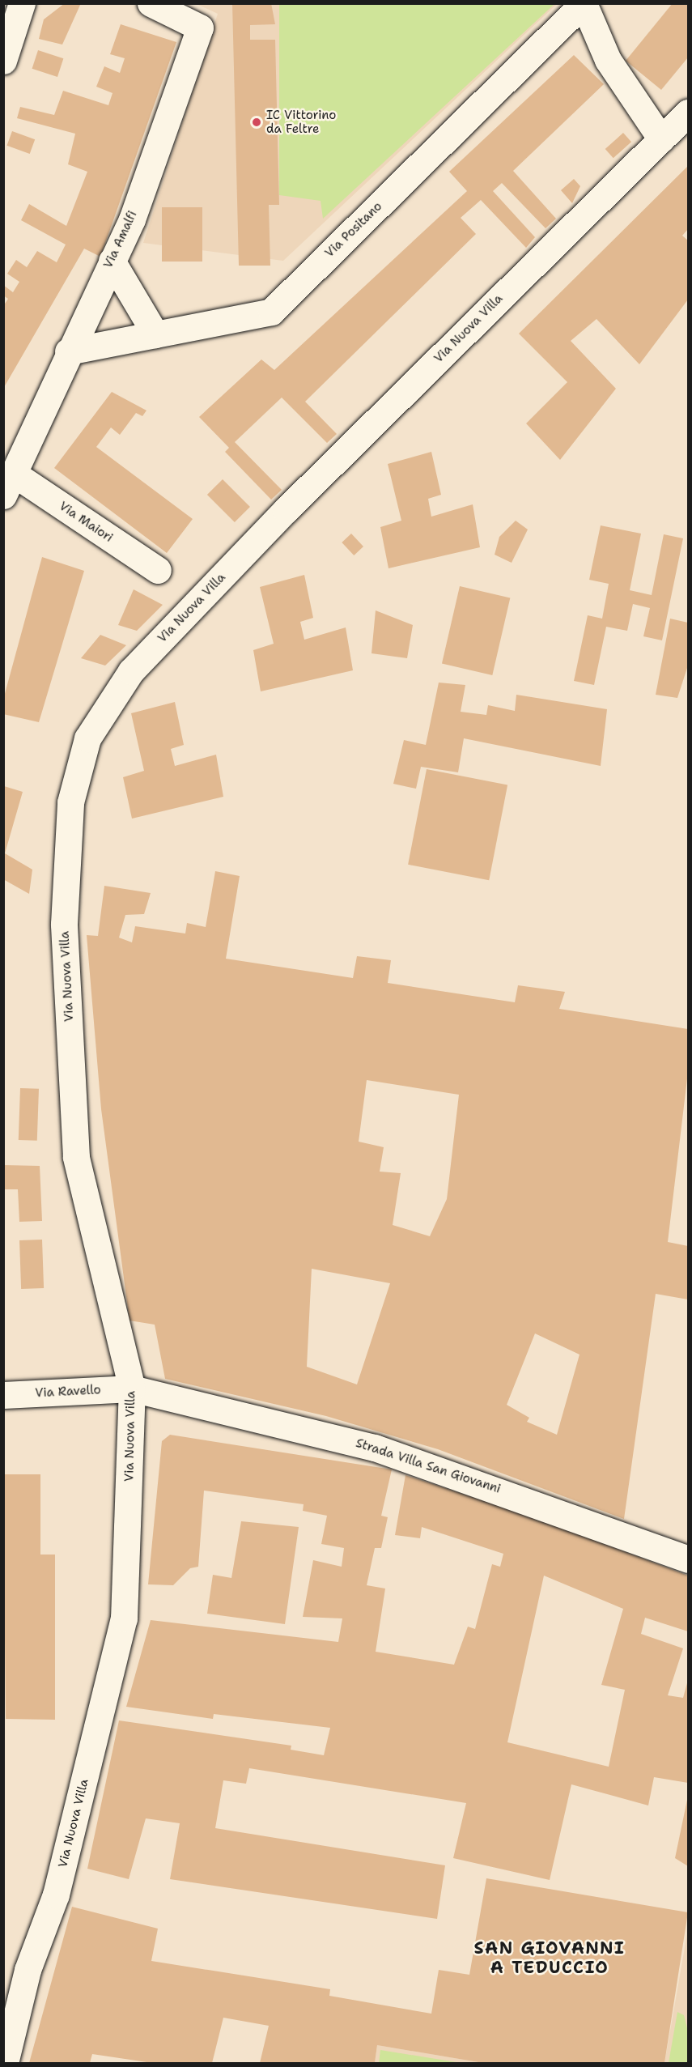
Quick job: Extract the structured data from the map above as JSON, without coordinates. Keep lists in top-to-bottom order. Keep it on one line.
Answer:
{"streets":{"street":["Via Positano","Via Amalfi","Via Nuova Villa","Via Maiori","Via Ravello","Strada Villa San Giovanni"]},"crossings":[["Via Positano","Via Amalfi"],["Via Amalfi","Via Maiori"],["Via Nuova Villa","Via Ravello"],["Via Nuova Villa","Strada Villa San Giovanni"],["Via Ravello","Strada Villa San Giovanni"]],"districts":["SAN GIOVANNI A TEDUCCIO"],"places":["IC Vittorino da Feltre"]}
